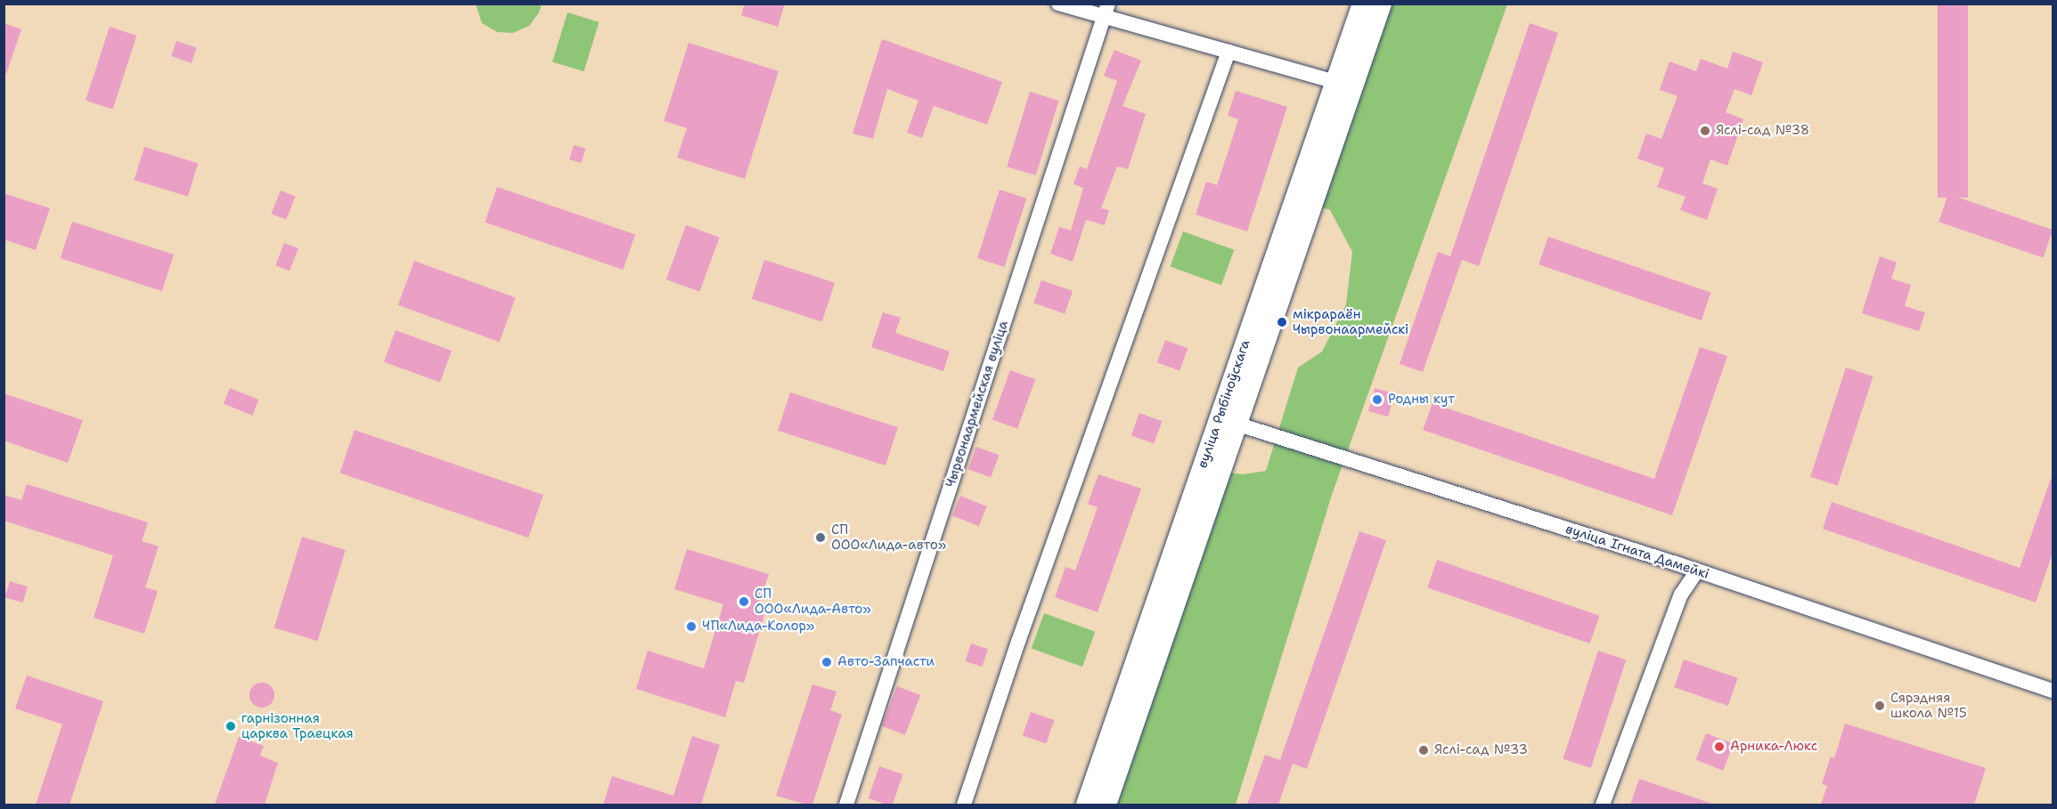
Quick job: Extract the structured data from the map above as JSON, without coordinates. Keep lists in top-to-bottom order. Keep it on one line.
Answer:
{"streets":{"main road":["вуліца Рыбіноўскага"],"street":["Чырвонаармейская вуліца","вуліца Ігната Дамейкі"]},"crossings":[["вуліца Рыбіноўскага","вуліца Ігната Дамейкі"]],"places":["Яслі-сад №38","мікрараён Чырвонаармейскі","Родны кут","СП ООО«Лида-авто»","СП ООО«Лида-Авто»","ЧП«Лида-Колор»","Авто-Запчасти","Сярэдняя школа №15","гарнізонная царква Траецкая","Арника-Люкс","Яслі-сад №33"]}
